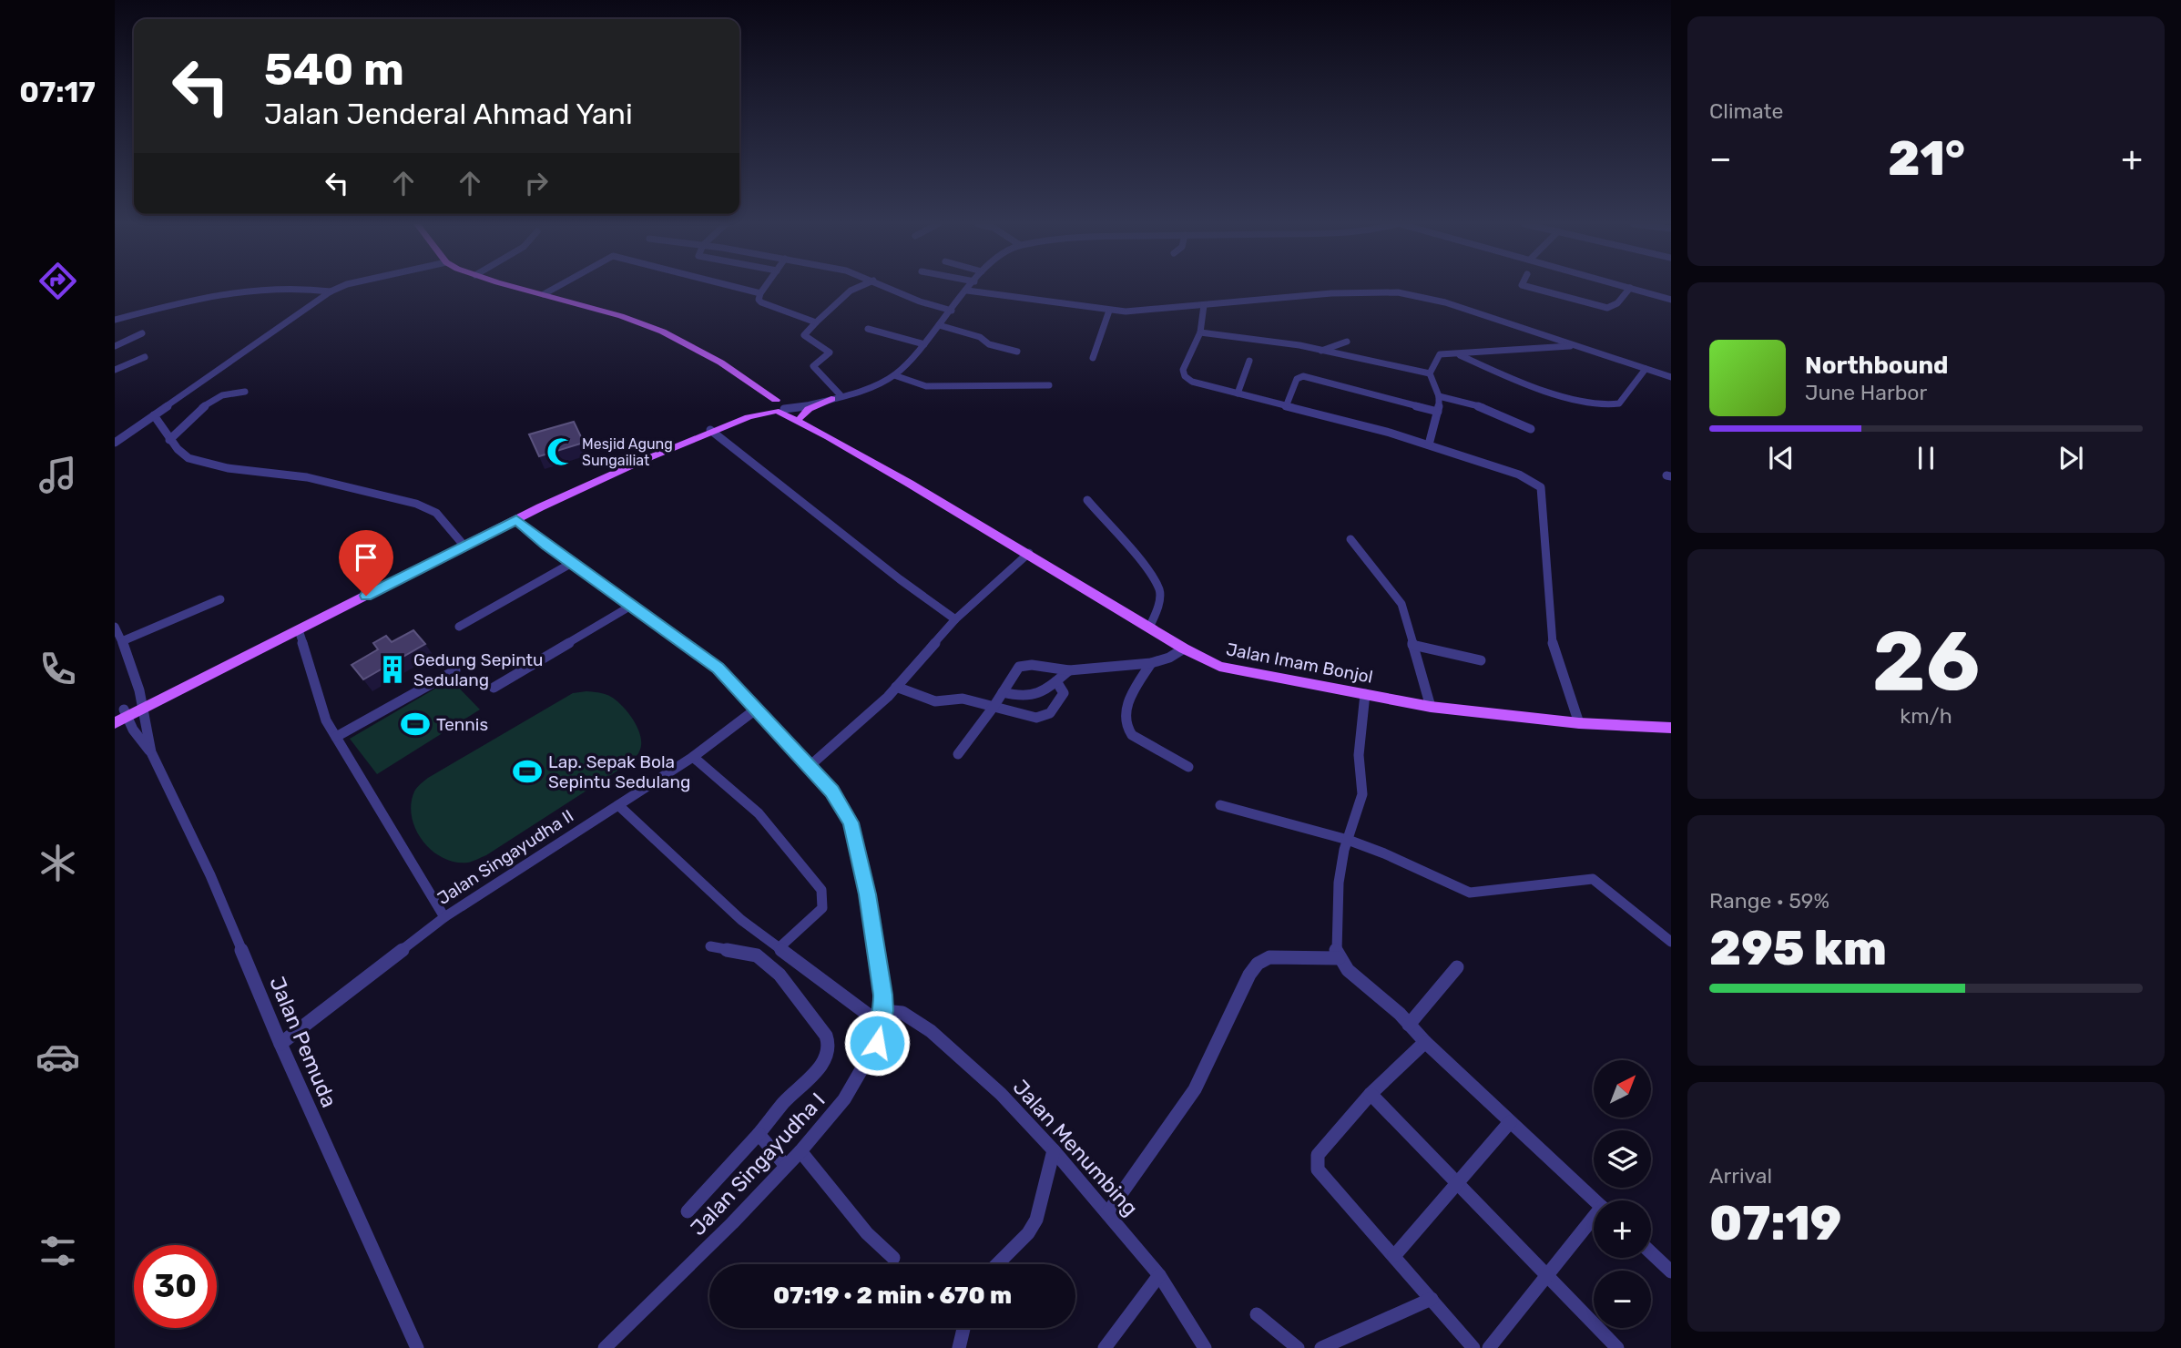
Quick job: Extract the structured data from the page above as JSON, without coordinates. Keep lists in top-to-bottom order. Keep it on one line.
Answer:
{"streets":{"main road":["Jalan Imam Bonjol"],"street":["Jalan Singayudha II","Jalan Pemuda","Jalan Menumbing","Jalan Singayudha I"]},"crossings":[["Jalan Singayudha II","Jalan Pemuda"],["Jalan Singayudha II","Jalan Singayudha I"],["Jalan Menumbing","Jalan Singayudha I"]],"places":{"mosque":["Mesjid Agung Sungailiat"],"building":["Gedung Sepintu Sedulang"],"sports":["Tennis","Lap. Sepak Bola Sepintu Sedulang"]},"north":"top right","page":{"tabs":"07:17","tile":["Climate",["26","km/h"],["Range · 59%","295 km"],["Arrival","07:19"]],"turn":["540 m","Jalan Jenderal Ahmad Yani"],"heat":["−","21°","+"],"song":["Northbound","June Harbor"],"map_buttons":["+","−"],"limit":"30","trip":"07:19 · 2 min · 670 m"}}
